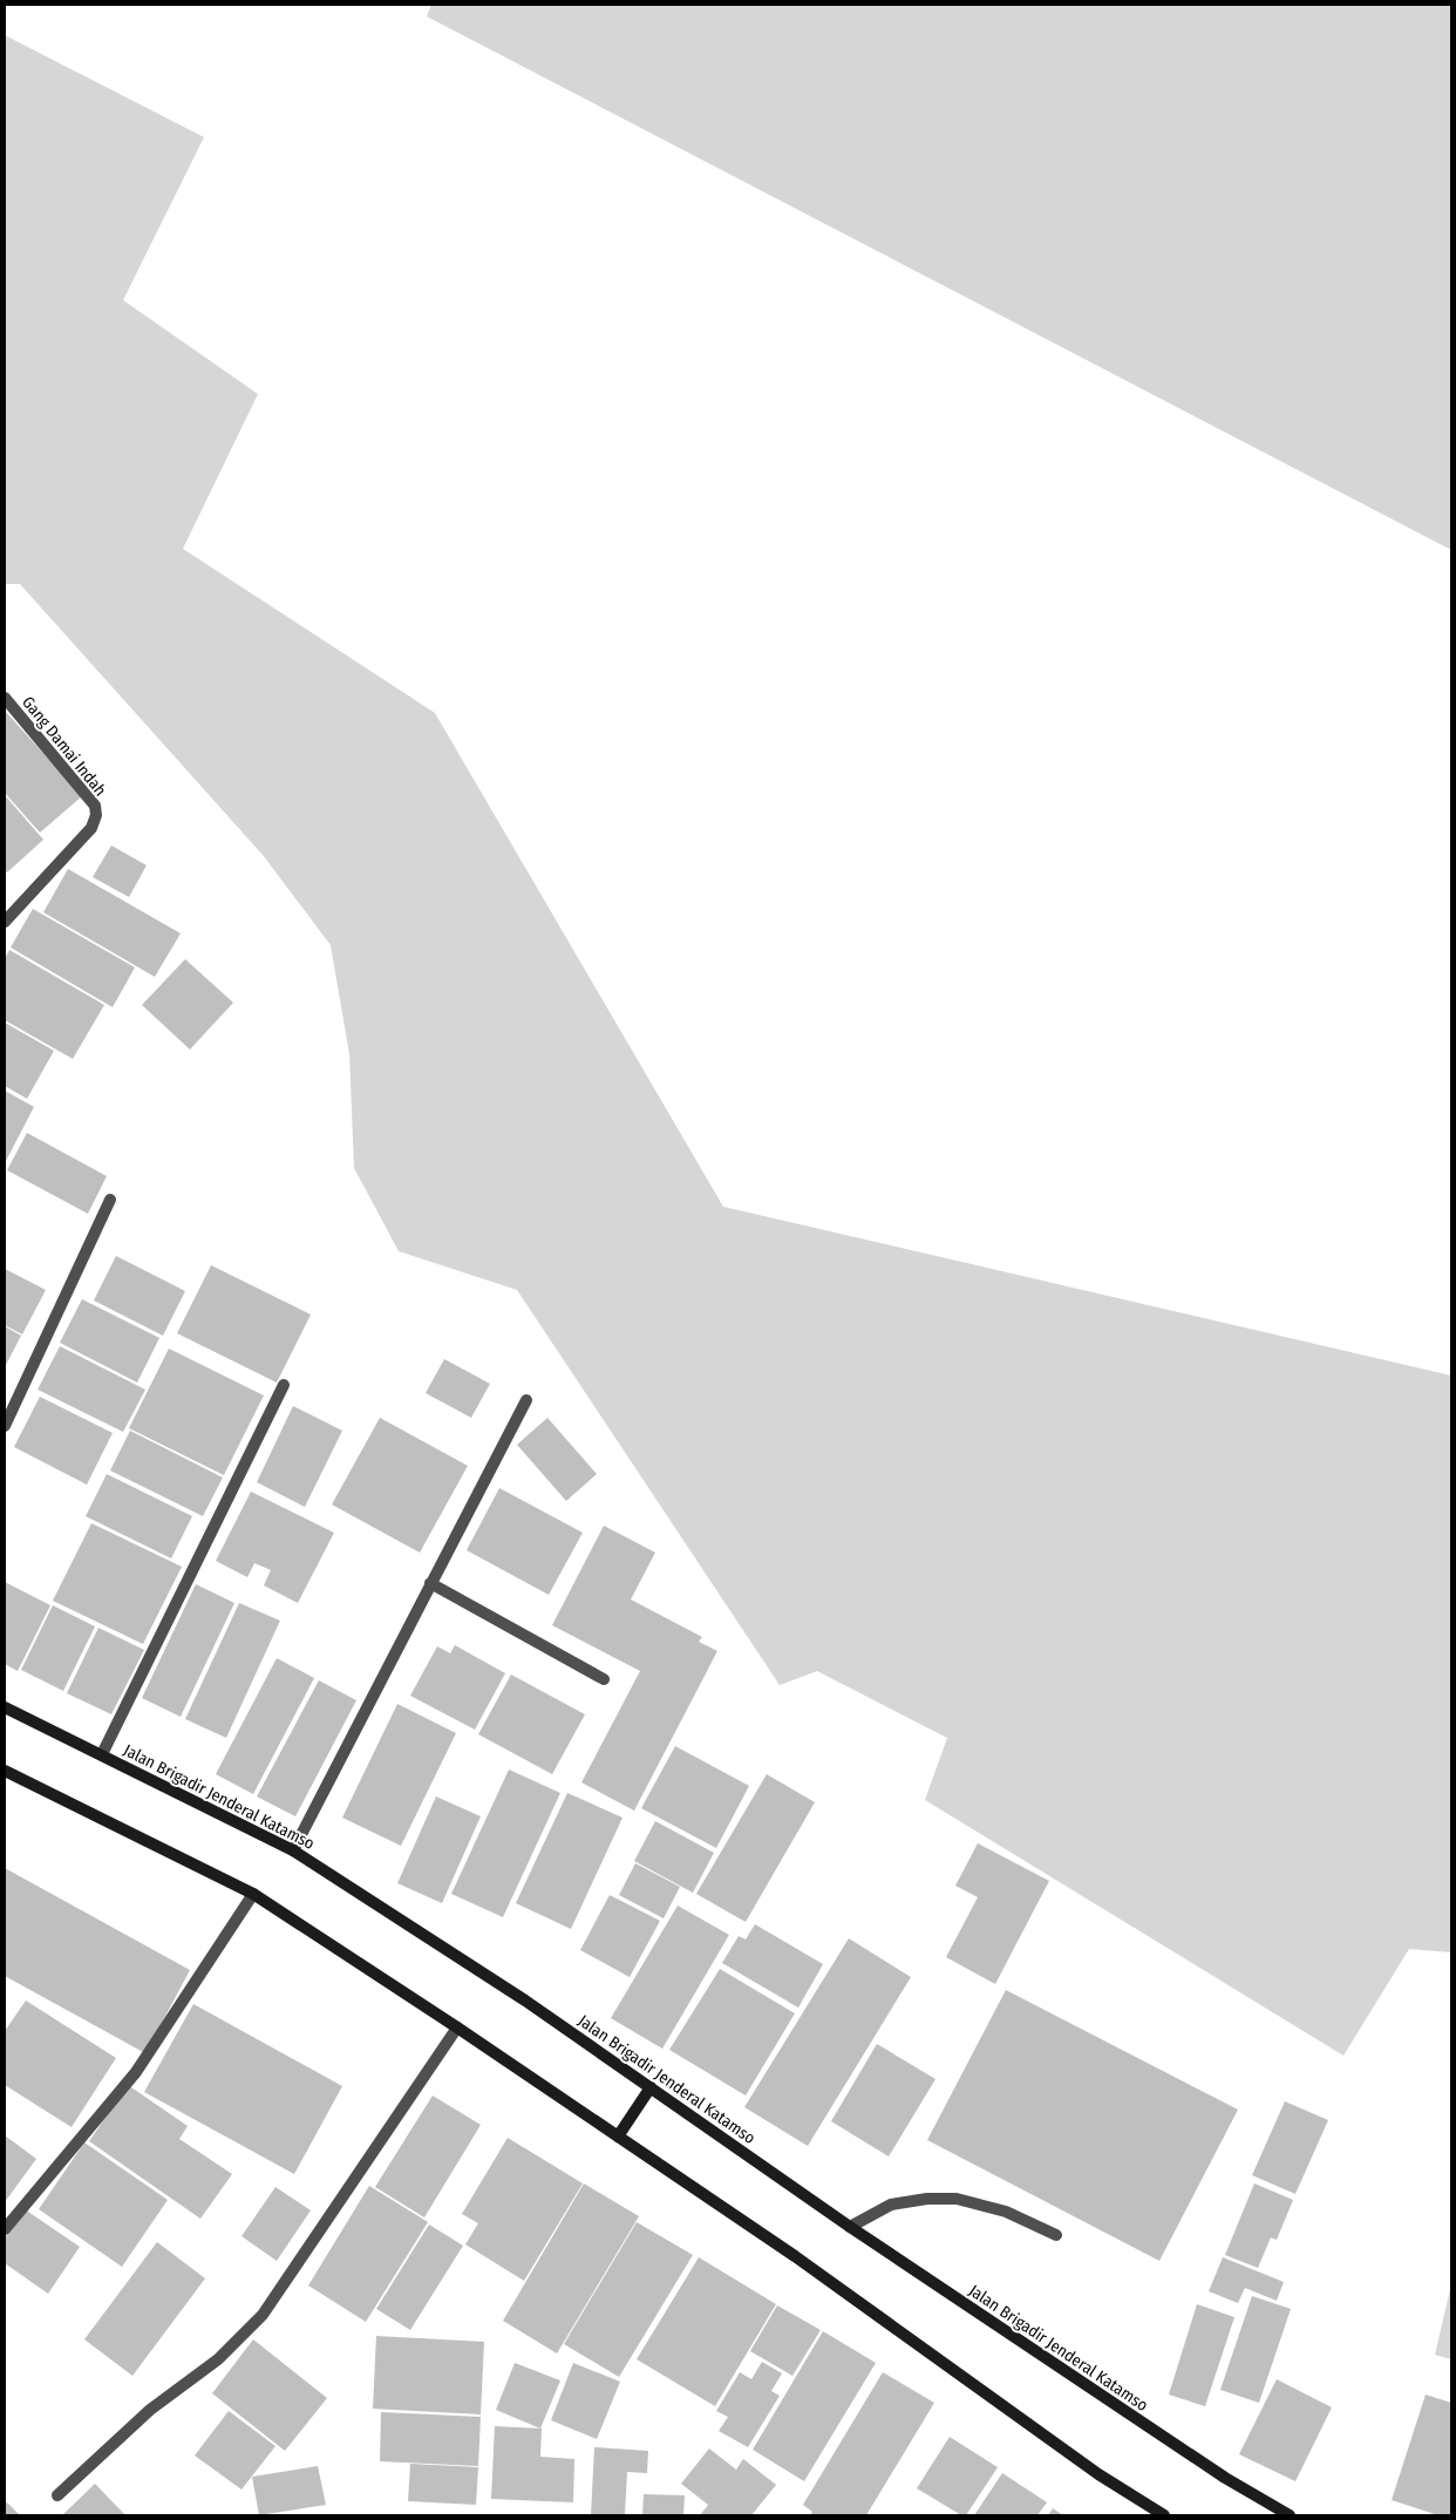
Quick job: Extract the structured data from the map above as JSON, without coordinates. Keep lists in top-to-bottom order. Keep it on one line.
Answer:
{"streets":{"main road":["Jalan Brigadir Jenderal Katamso"],"street":["Gang Damai Indah"]}}
